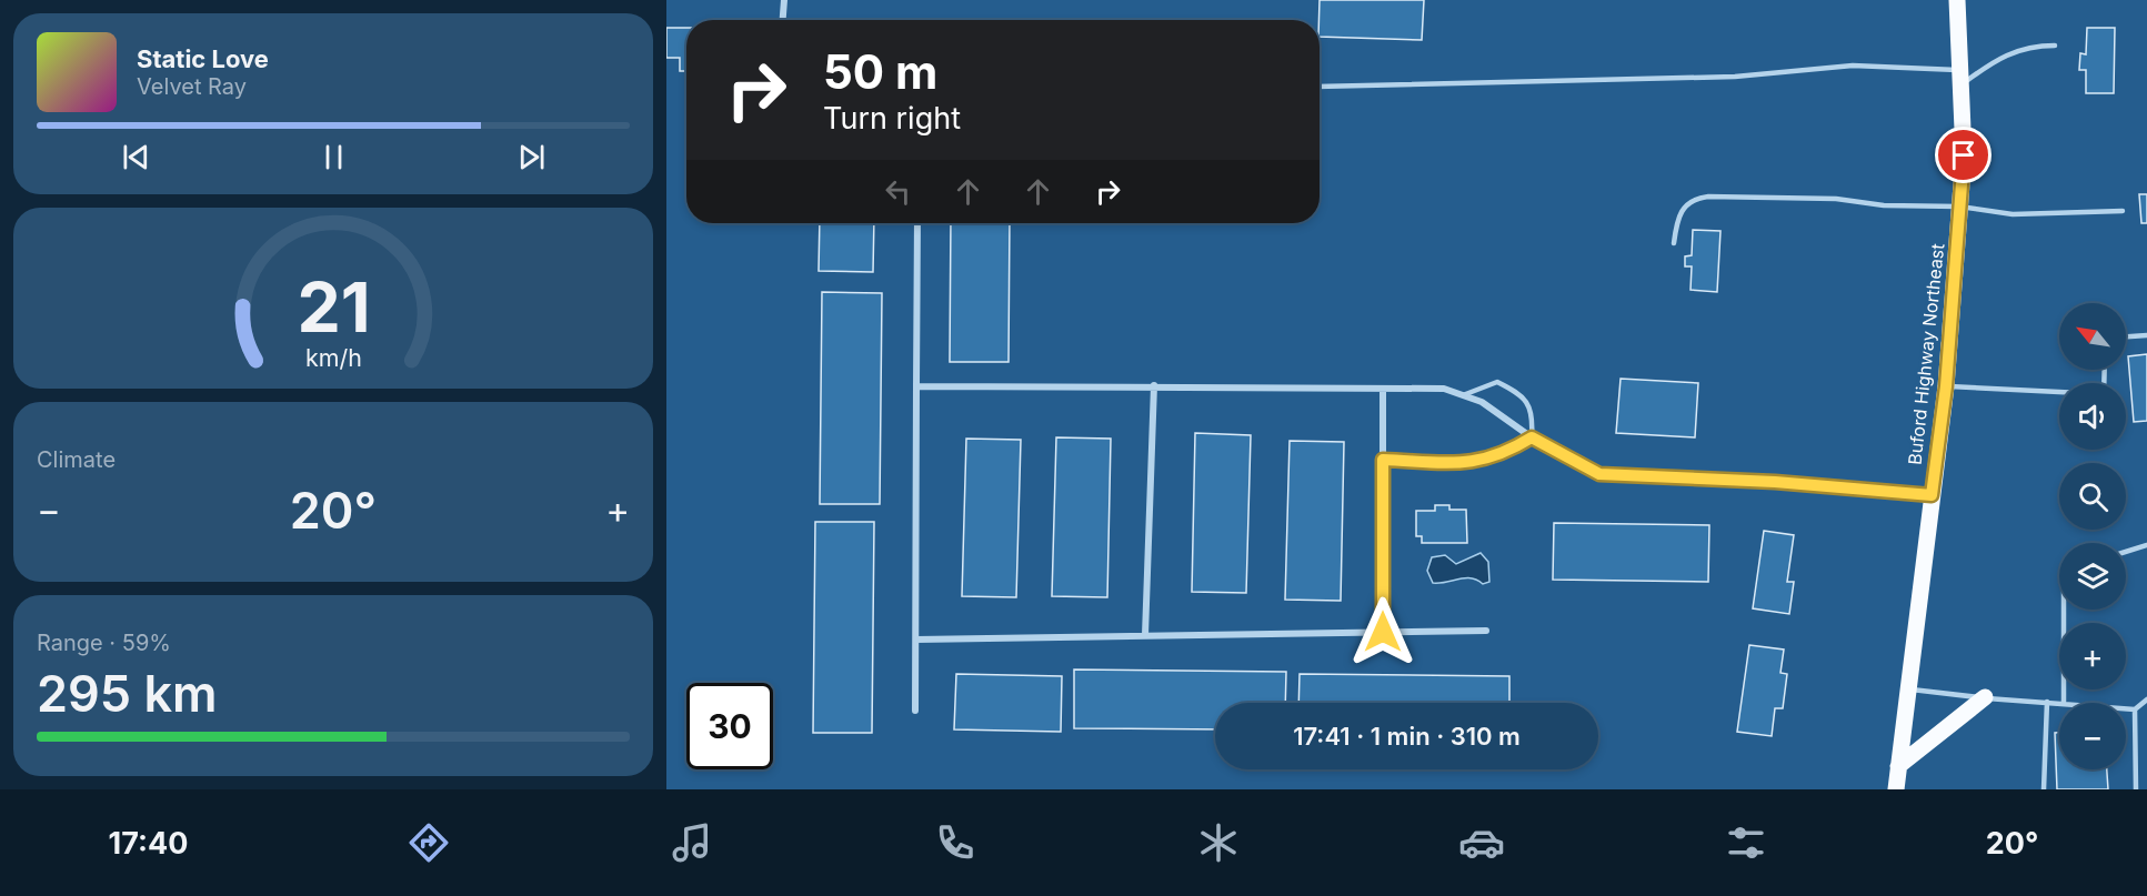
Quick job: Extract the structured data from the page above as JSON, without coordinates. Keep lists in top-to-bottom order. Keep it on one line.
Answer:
{"streets":{"main road":["Buford Highway Northeast"]},"north":"top left","page":{"turn":["50 m","Turn right"],"song":["Static Love","Velvet Ray"],"map_buttons":["+","−"],"tile":["Climate",["Range · 59%","295 km"]],"heat":["−","20°","+"],"limit":"30","trip":"17:41 · 1 min · 310 m","tabs":["17:40","20°"],"gauge":["21","km/h"]}}
